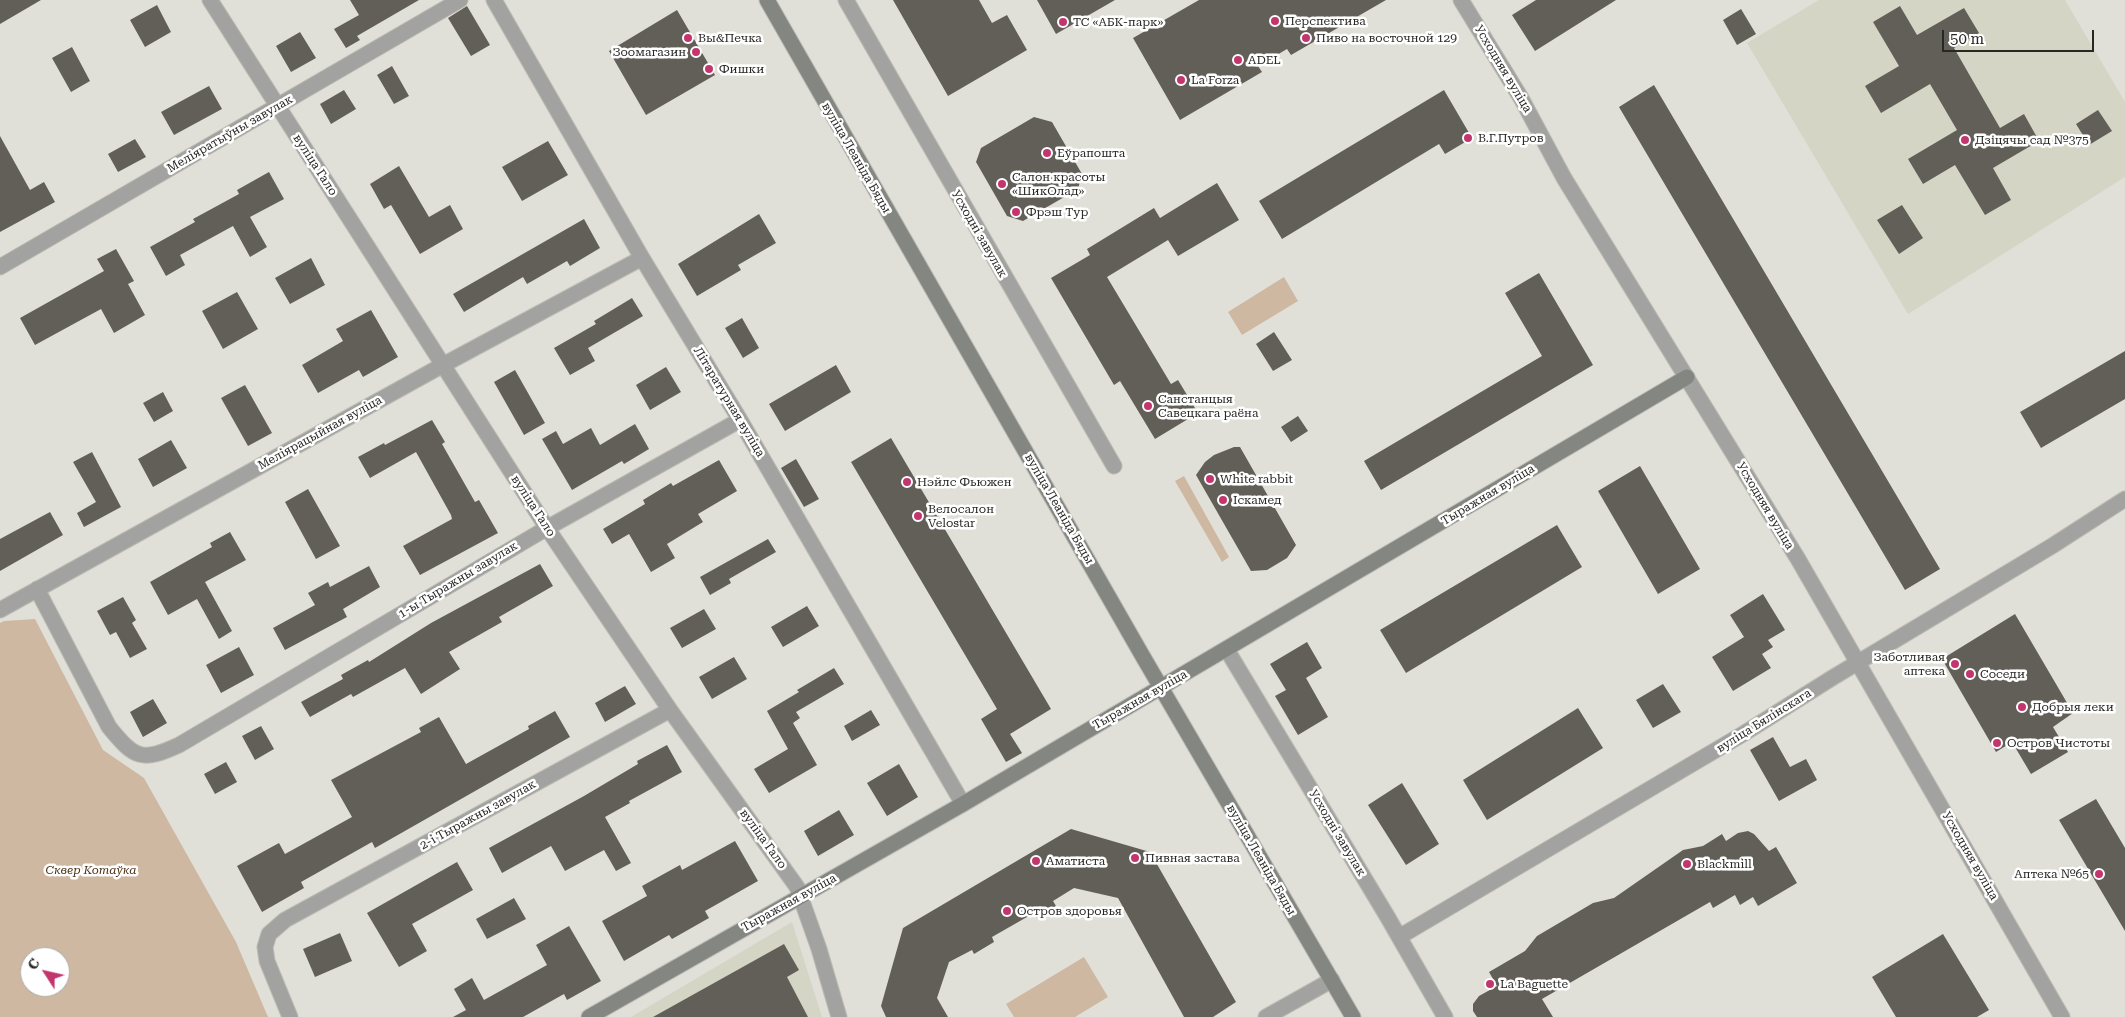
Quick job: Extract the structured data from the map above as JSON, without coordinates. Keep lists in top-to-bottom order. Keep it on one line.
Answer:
{"streets":{"street":["Усходняя вуліца","Меліяратыўны завулак","вуліца Леаніда Бяды","вуліца Гало","Усходні завулак","Літаратурная вуліца","Меліярацыйная вуліца","Тыражная вуліца","1-ы Тыражны завулак","вуліца Бялінскага","2-і Тыражны завулак"]},"crossings":[["Усходняя вуліца","Тыражная вуліца"],["Усходняя вуліца","вуліца Бялінскага"],["Меліяратыўны завулак","вуліца Гало"],["вуліца Леаніда Бяды","Тыражная вуліца"],["вуліца Гало","Меліярацыйная вуліца"],["вуліца Гало","Тыражная вуліца"],["вуліца Гало","1-ы Тыражны завулак"],["вуліца Гало","2-і Тыражны завулак"],["Усходні завулак","Тыражная вуліца"],["Усходні завулак","вуліца Бялінскага"],["Літаратурная вуліца","Меліярацыйная вуліца"],["Літаратурная вуліца","Тыражная вуліца"],["Літаратурная вуліца","1-ы Тыражны завулак"],["Меліярацыйная вуліца","1-ы Тыражны завулак"]],"parks":["Сквер Котаўка"],"places":["Перспектива","ТС «АБК-парк»","Вы&Печка","Пиво на восточной 129","Зоомагазин","ADEL","Фишки","La Forza","В.Г.Путров","Дзіцячы сад №375","Еўрапошта","Салон красоты «ШикОлад»","Фрэш Тур","Санстанцыя Савецкага раёна","White rabbit","Нэйлс Фьюжен","Іскамед","Велосалон Velostar","Заботливая аптека","Соседи","Добрыя леки","Остров Чистоты","Пивная застава","Аматиста","Blackmill","Аптека №65","Остров здоровья","La Baguette"],"scale_bar":"50 m","north":"top left"}
